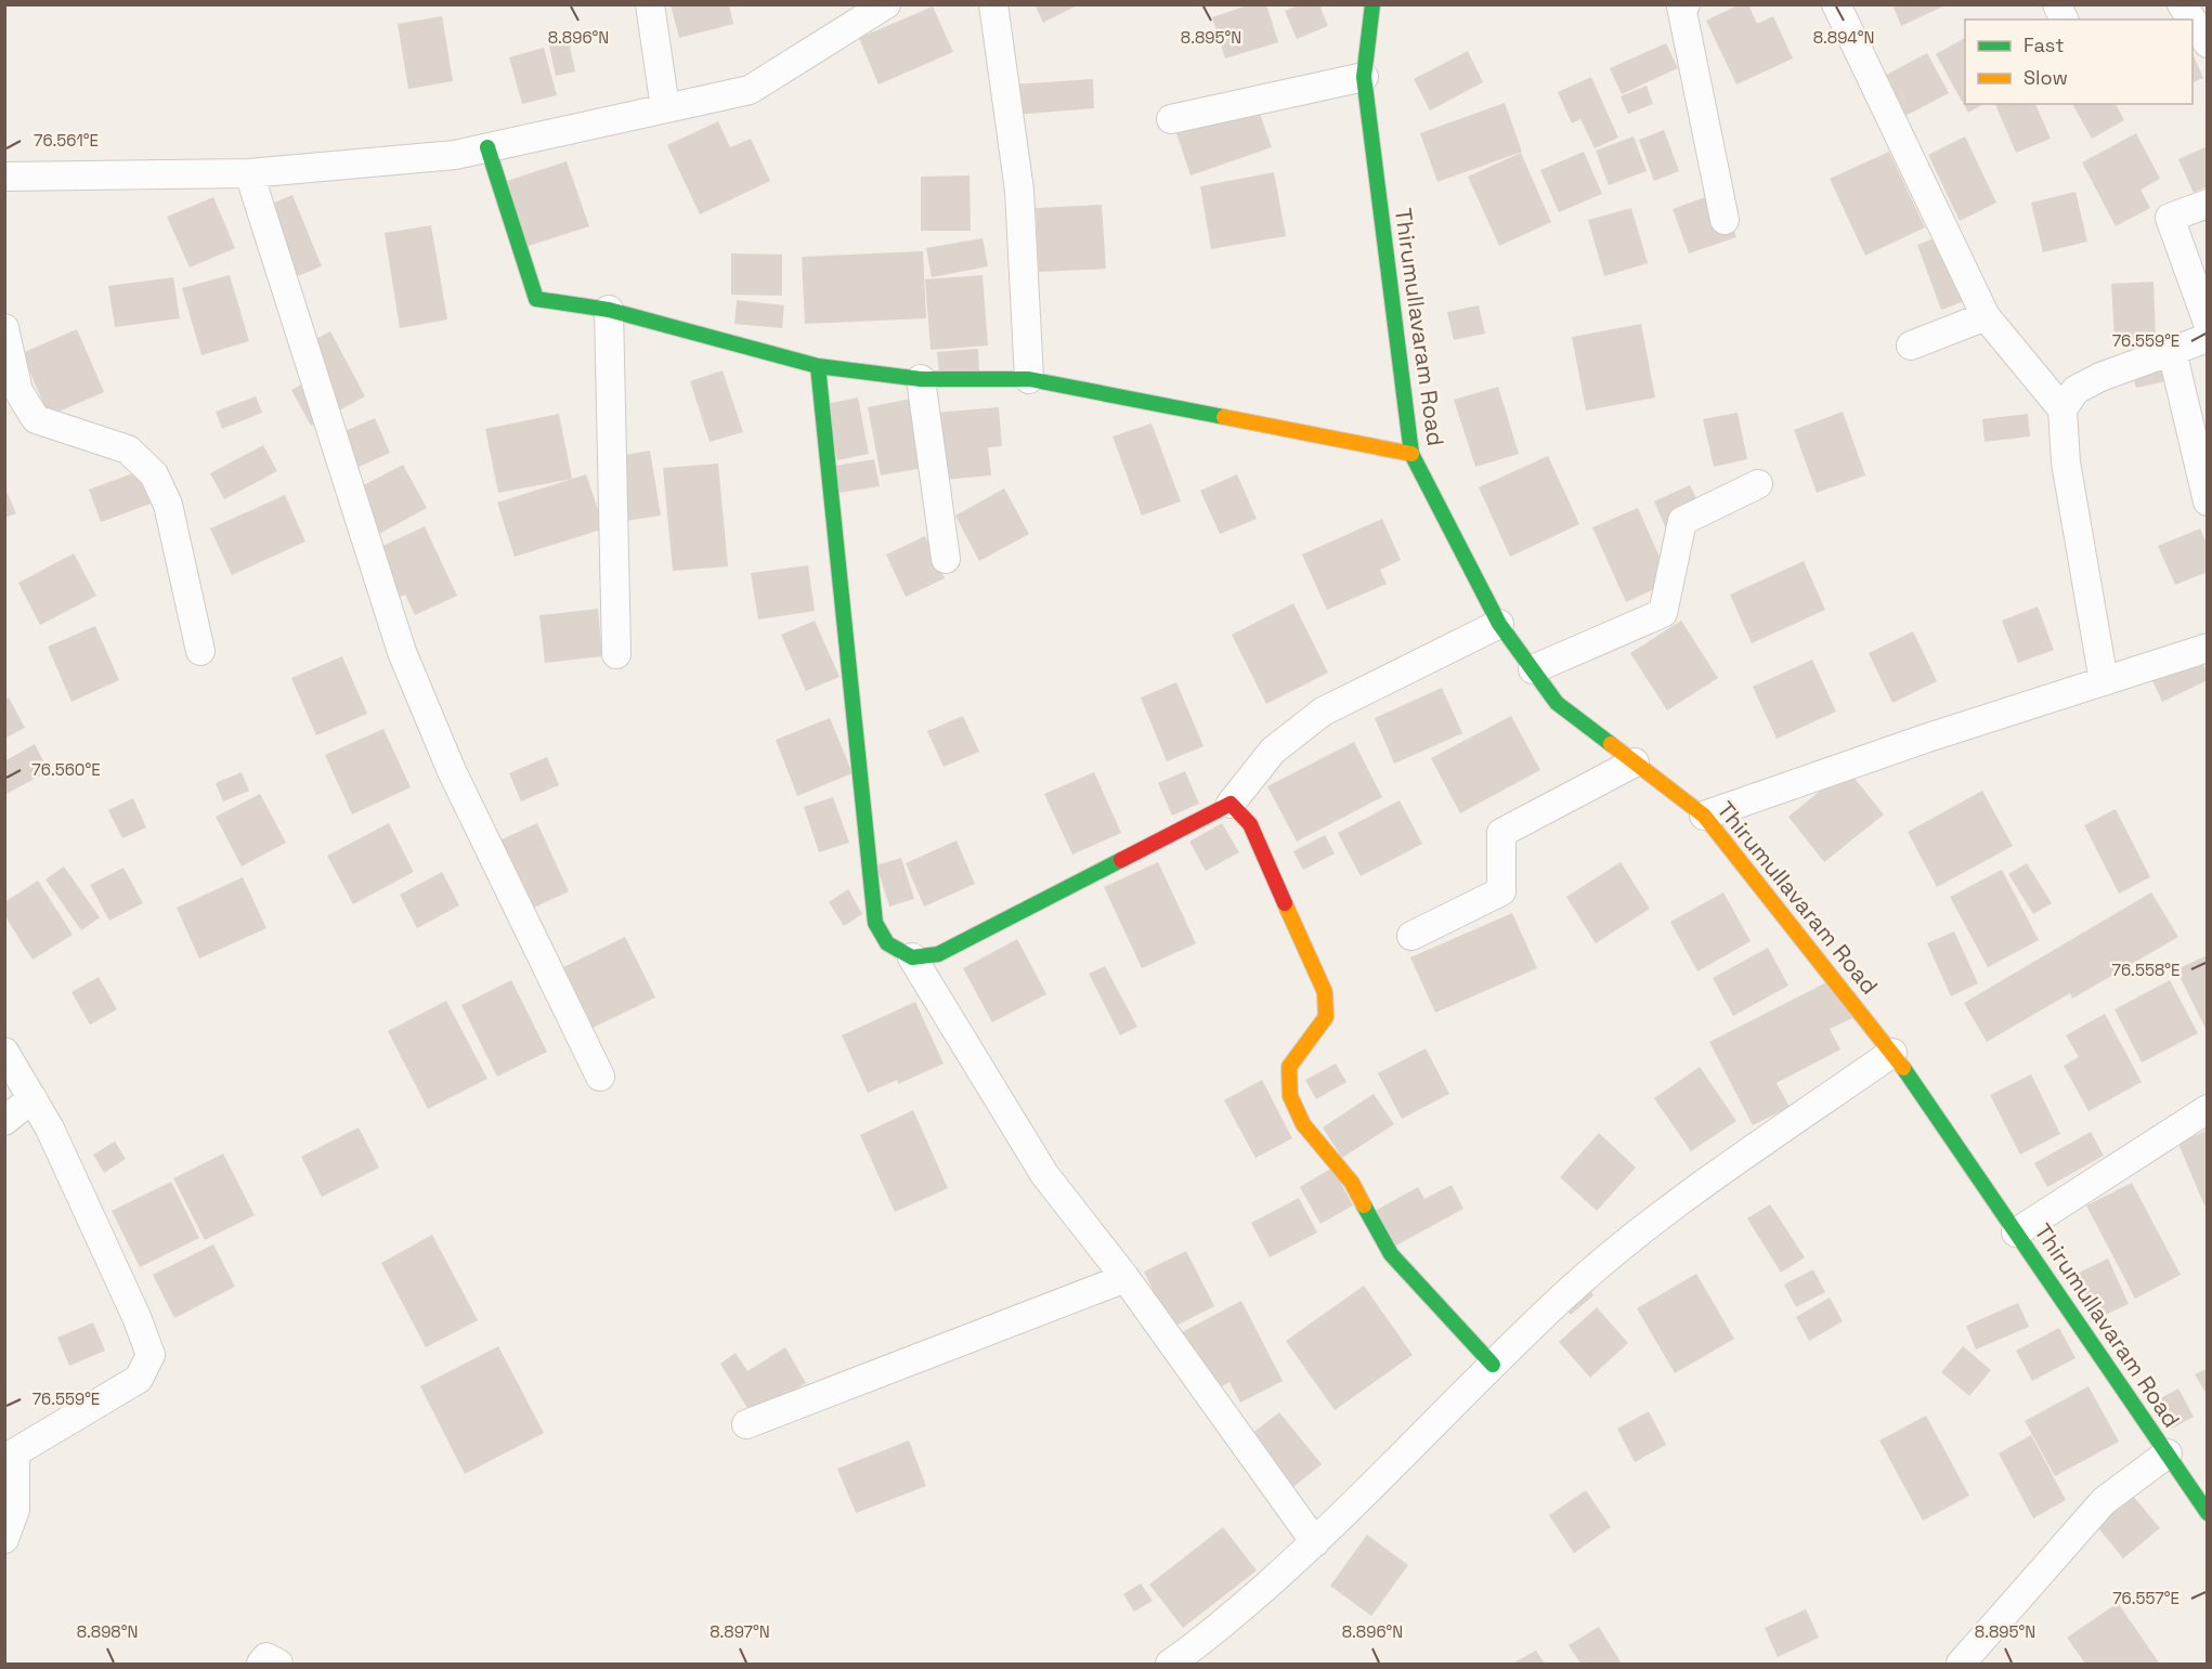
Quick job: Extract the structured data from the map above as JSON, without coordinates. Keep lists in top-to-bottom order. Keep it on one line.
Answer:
{"streets":{"street":["Thirumullavaram Road"]},"legend":["Fast","Slow"],"coordinates":["8.895°N","8.894°N","8.896°N","76.561°E","76.559°E","76.560°E","76.558°E","76.557°E","8.898°N","8.897°N"]}
